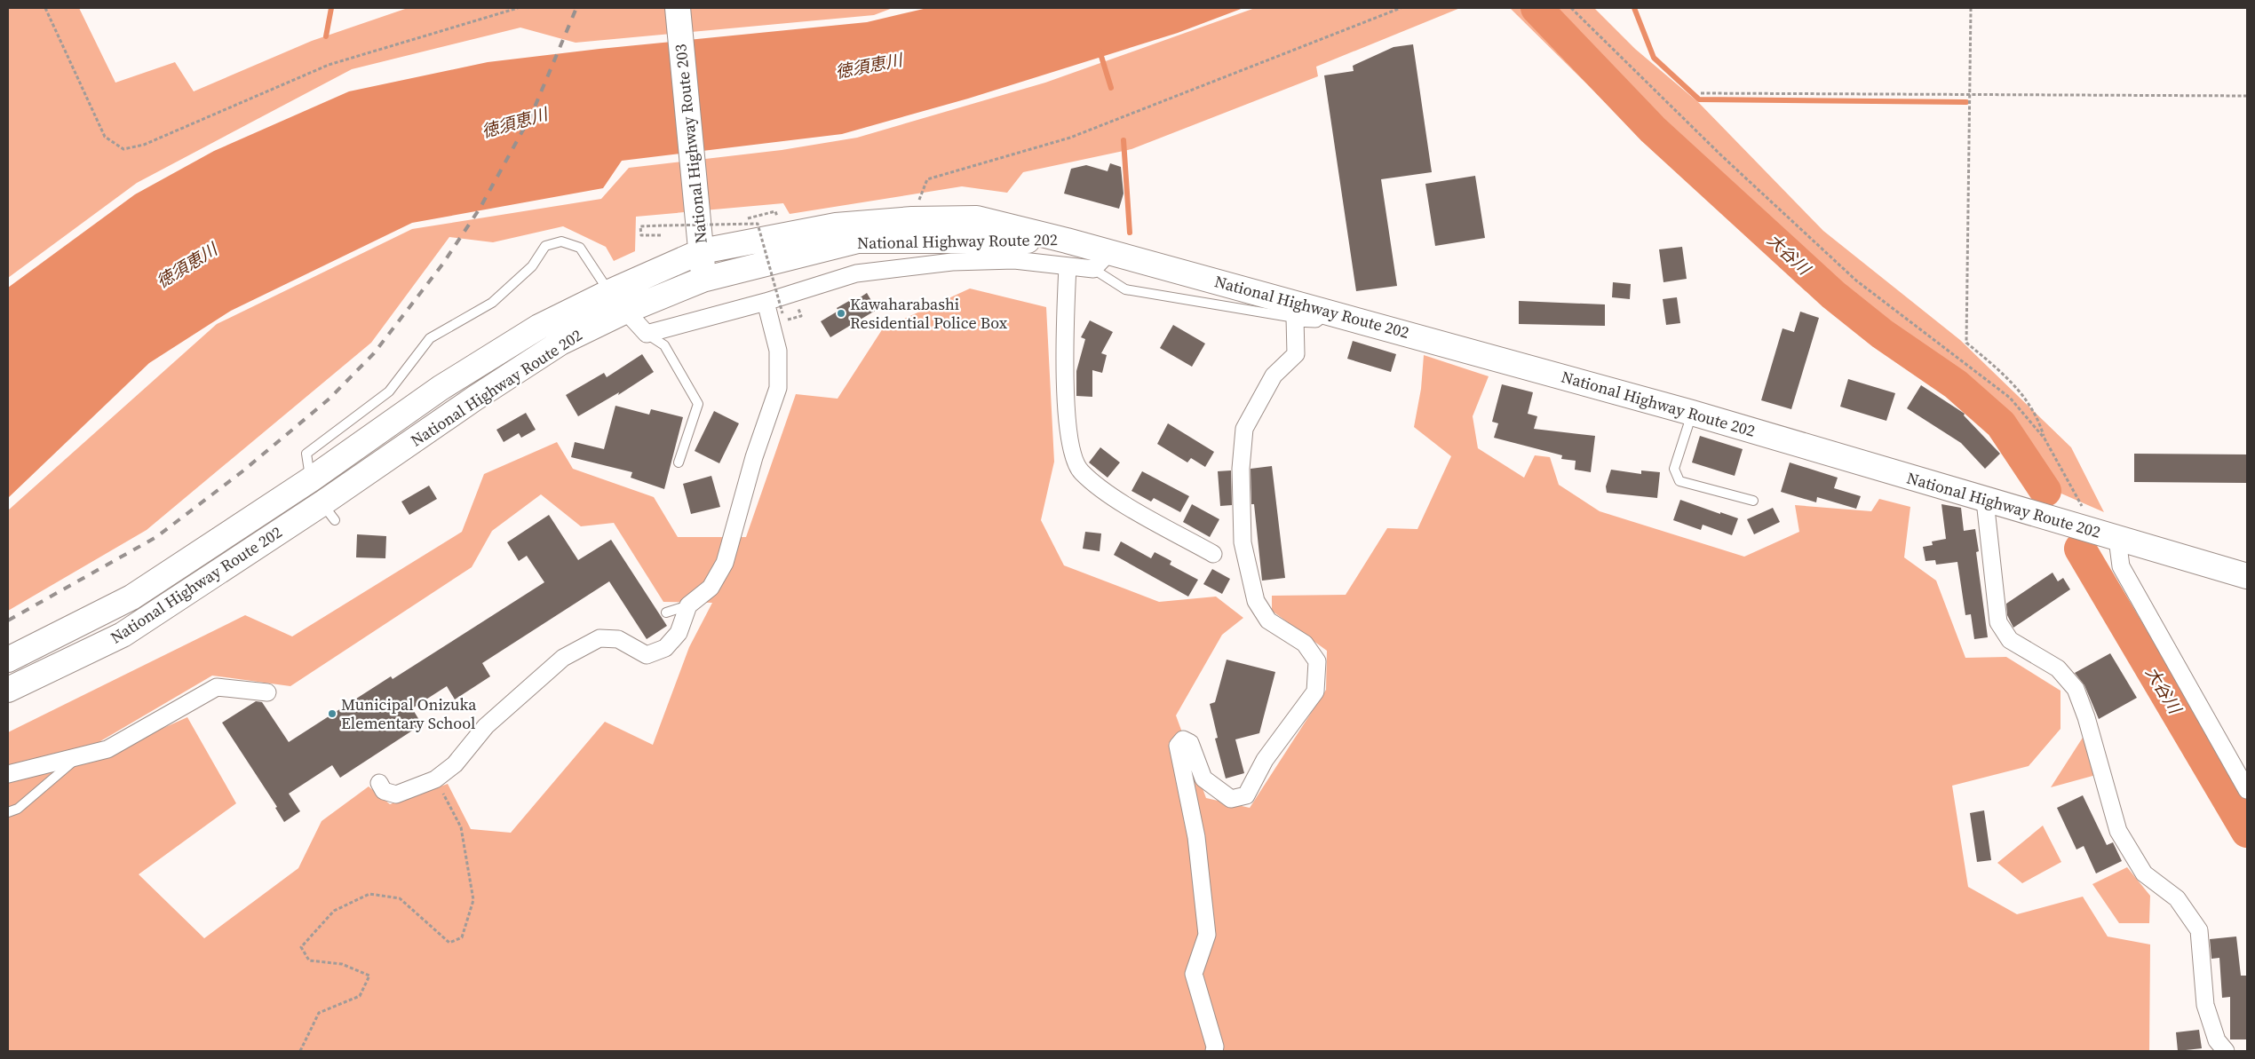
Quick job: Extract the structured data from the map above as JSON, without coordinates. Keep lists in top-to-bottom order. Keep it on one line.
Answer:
{"streets":{"highway":["National Highway Route 203","National Highway Route 202"]},"crossings":[["National Highway Route 203","National Highway Route 202"]],"water":["徳須恵川","大谷川"],"places":["Kawaharabashi Residential Police Box","Municipal Onizuka Elementary School"]}
